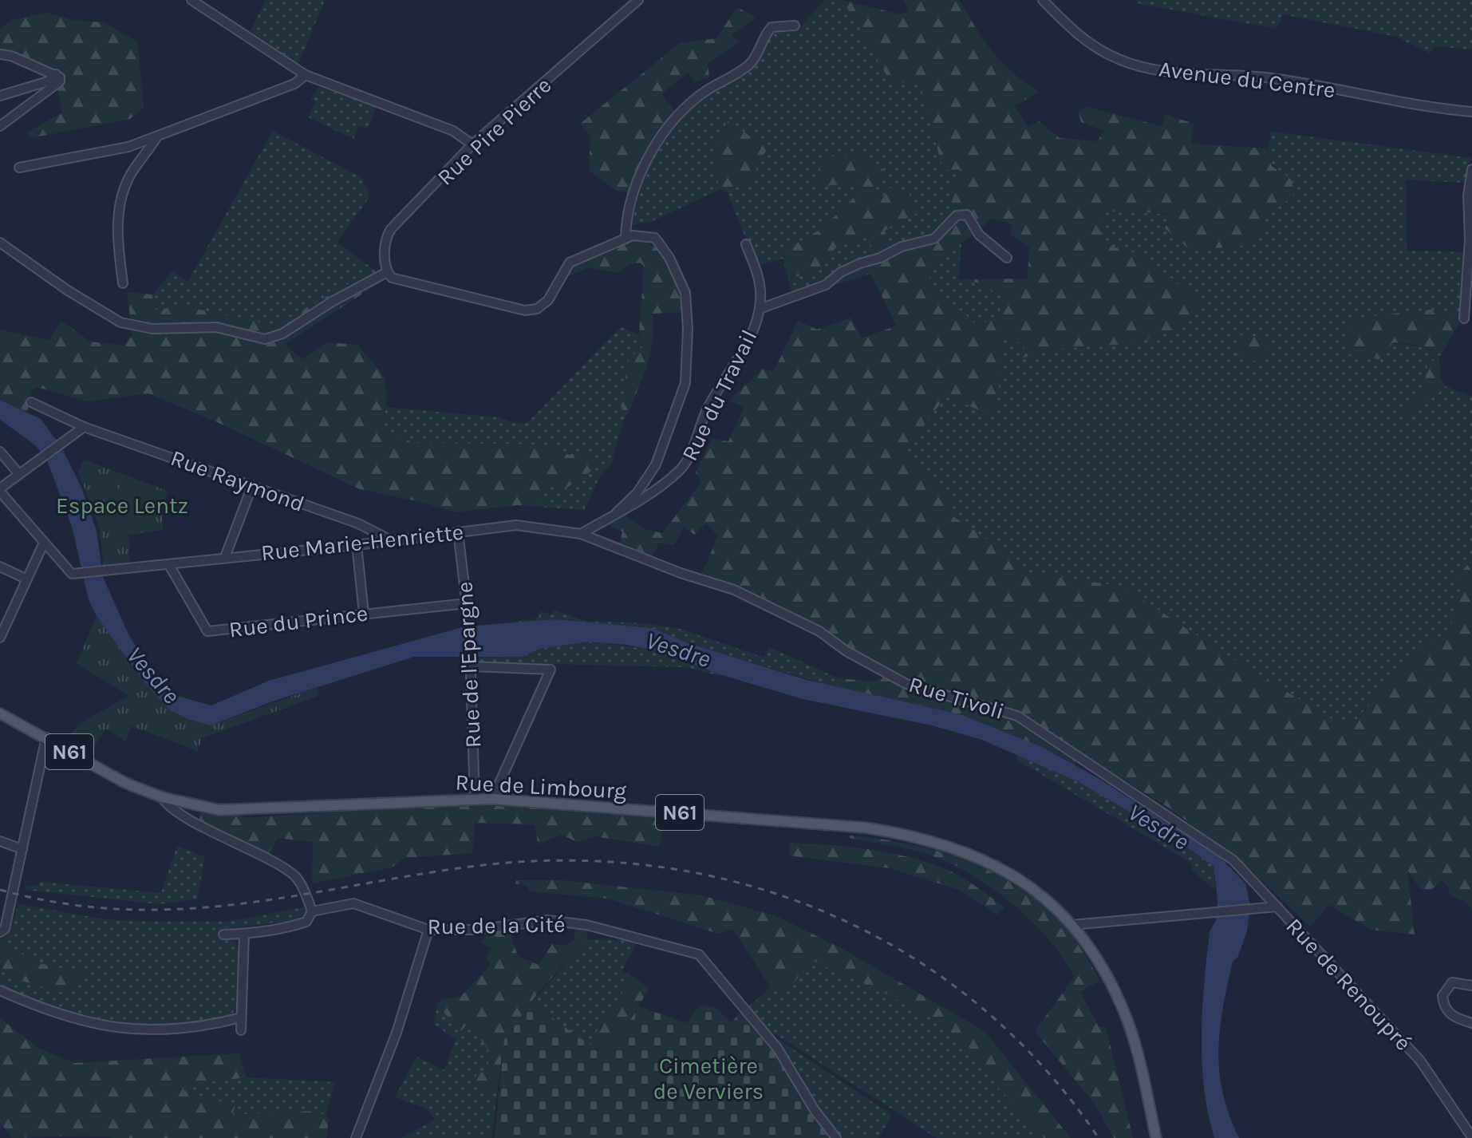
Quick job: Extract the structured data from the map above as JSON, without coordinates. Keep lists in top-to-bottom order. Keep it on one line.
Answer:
{"streets":{"main road":["N61","Rue de Limbourg"],"street":["Avenue du Centre","Rue Pire Pierre","Rue du Travail","Rue Raymond","Rue Marie-Henriette","Rue du Prince","Rue de l'Epargne","Rue Tivoli","Rue de la Cité","Rue de Renoupré"]},"crossings":[["Rue Raymond","Rue Marie-Henriette"],["Rue Marie-Henriette","Rue du Prince"],["Rue Marie-Henriette","Rue de l'Epargne"],["Rue Marie-Henriette","Rue Tivoli"],["Rue du Prince","Rue de l'Epargne"],["Rue de l'Epargne","Rue de Limbourg"],["Rue Tivoli","Rue de Renoupré"],["Rue de Limbourg","Rue de Renoupré"]],"water":["Vesdre"],"parks":["Espace Lentz","Cimetière de Verviers"]}
